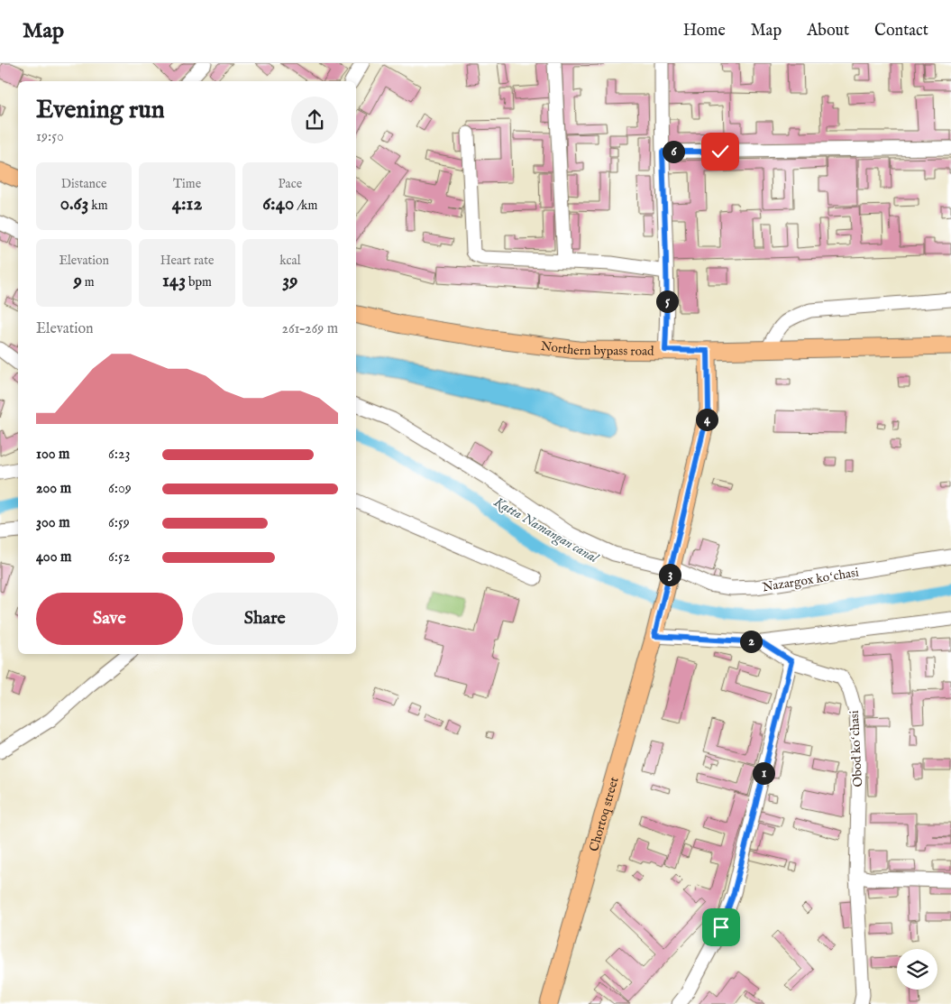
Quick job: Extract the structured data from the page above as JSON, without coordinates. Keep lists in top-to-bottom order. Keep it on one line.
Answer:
{"streets":{"main road":["Northern bypass road","Chortoq street"],"street":["Nazargox koʻchasi","Obod koʻchasi"]},"crossings":[["Northern bypass road","Chortoq street"],["Nazargox koʻchasi","Chortoq street"]],"water":["Katta Namangan canal"],"page":{"header":"Map","nav":["Home","Map","About","Contact"],"heading":["Evening run","19:50"],"pins":["6","5","4","3","2","1"],"stats":[["Distance","0.63 km"],["Time","4:12"],["Pace","6:40 /km"],["Elevation","9 m"],["Heart rate","143 bpm"],["kcal","39"]],"chart":["Elevation","261–269 m"],"list":[{"name":"100 m","note":"6:23"},{"name":"200 m","note":"6:09"},{"name":"300 m","note":"6:59"},{"name":"400 m","note":"6:52"}],"buttons":["Save","Share"]}}
